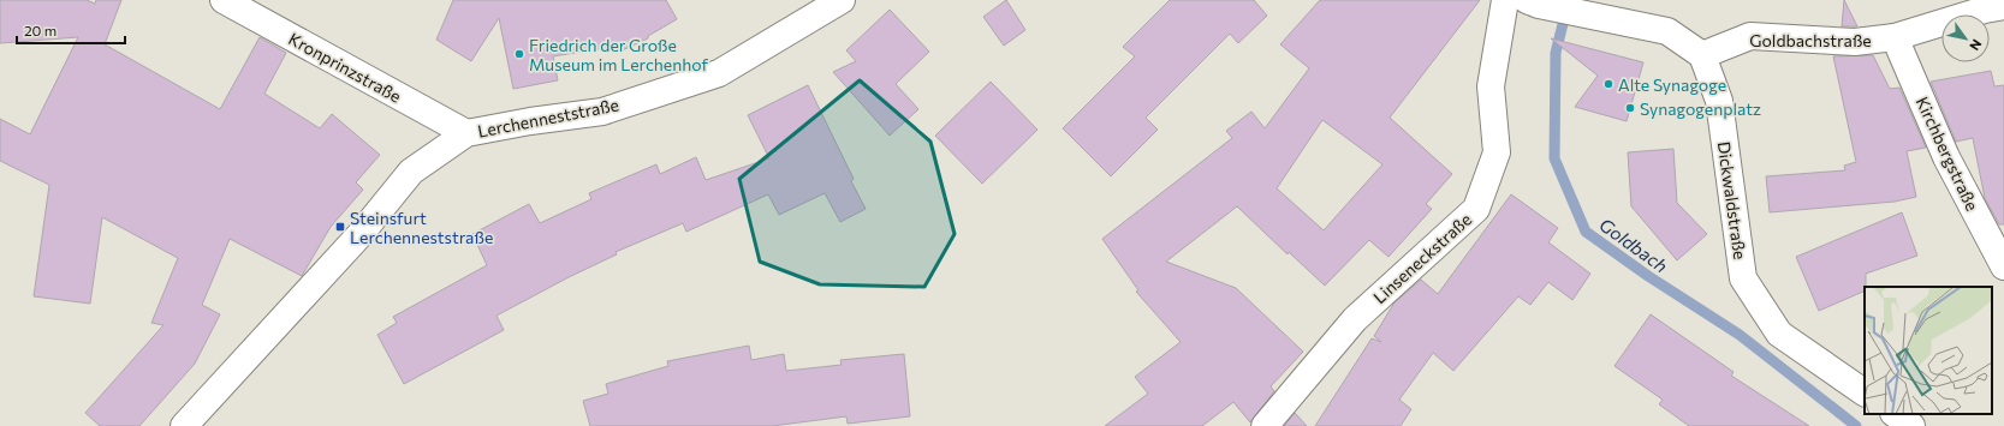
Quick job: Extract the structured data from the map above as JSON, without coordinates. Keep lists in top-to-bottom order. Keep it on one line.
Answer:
{"streets":{"street":["Goldbachstraße","Kronprinzstraße","Lerchenneststraße","Kirchbergstraße","Dickwaldstraße","Linseneckstraße"]},"crossings":[["Goldbachstraße","Kirchbergstraße"],["Goldbachstraße","Dickwaldstraße"],["Kronprinzstraße","Lerchenneststraße"]],"water":["Goldbach"],"places":{"other":["Friedrich der Große Museum im Lerchenhof","Alte Synagoge","Synagogenplatz"],"transit":["Steinsfurt Lerchenneststraße"]},"scale_bar":"20 m","north":"bottom right"}
